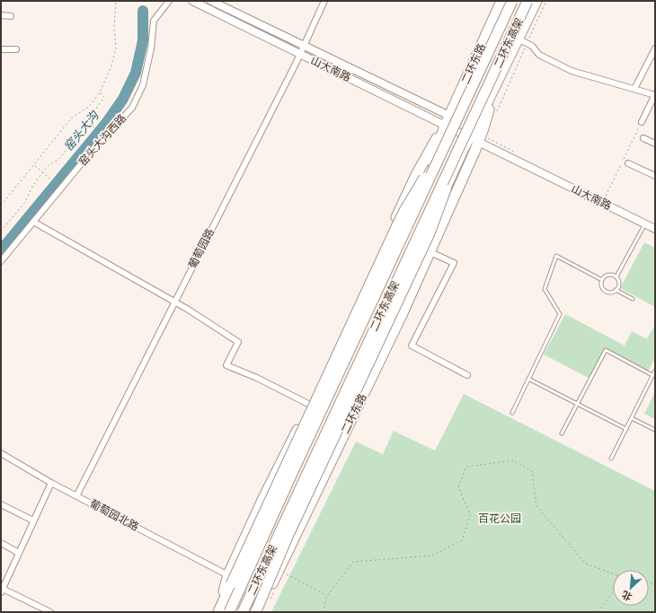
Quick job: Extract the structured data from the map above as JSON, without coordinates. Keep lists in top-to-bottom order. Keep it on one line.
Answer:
{"streets":{"highway":["二环东高架","二环东路"],"main road":["山大南路"],"street":["窑头大沟西路","葡萄园路","葡萄园北路"]},"crossings":[["二环东高架","二环东路"],["二环东高架","山大南路"],["二环东路","山大南路"],["二环东路","葡萄园北路"],["山大南路","葡萄园路"],["葡萄园路","葡萄园北路"]],"water":["窑头大沟"],"parks":["百花公园"],"north":"bottom left"}
